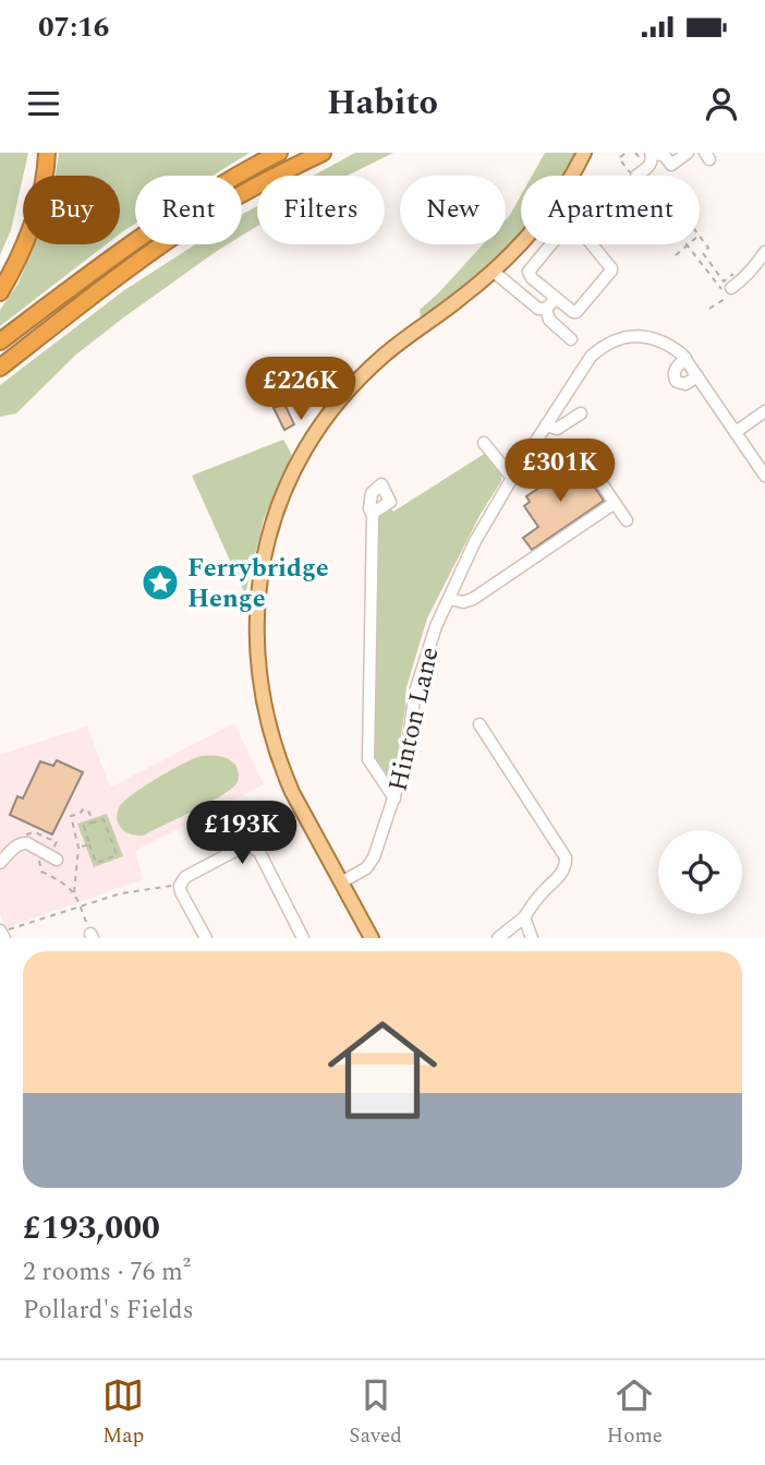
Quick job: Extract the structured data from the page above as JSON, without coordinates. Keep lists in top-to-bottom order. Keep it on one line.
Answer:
{"streets":{"street":["Hinton Lane"]},"places":{"place":["Ferrybridge Henge"]},"page":{"status":"07:16","header":"Habito","chip":["Buy","Rent","Filters","New","Apartment"],"price":["£226K","£301K","£193K"],"list":[{"name":"£193,000","note":"2 rooms · 76 m² · Pollard's Fields"}],"tabs":["Map","Saved","Home"]}}
